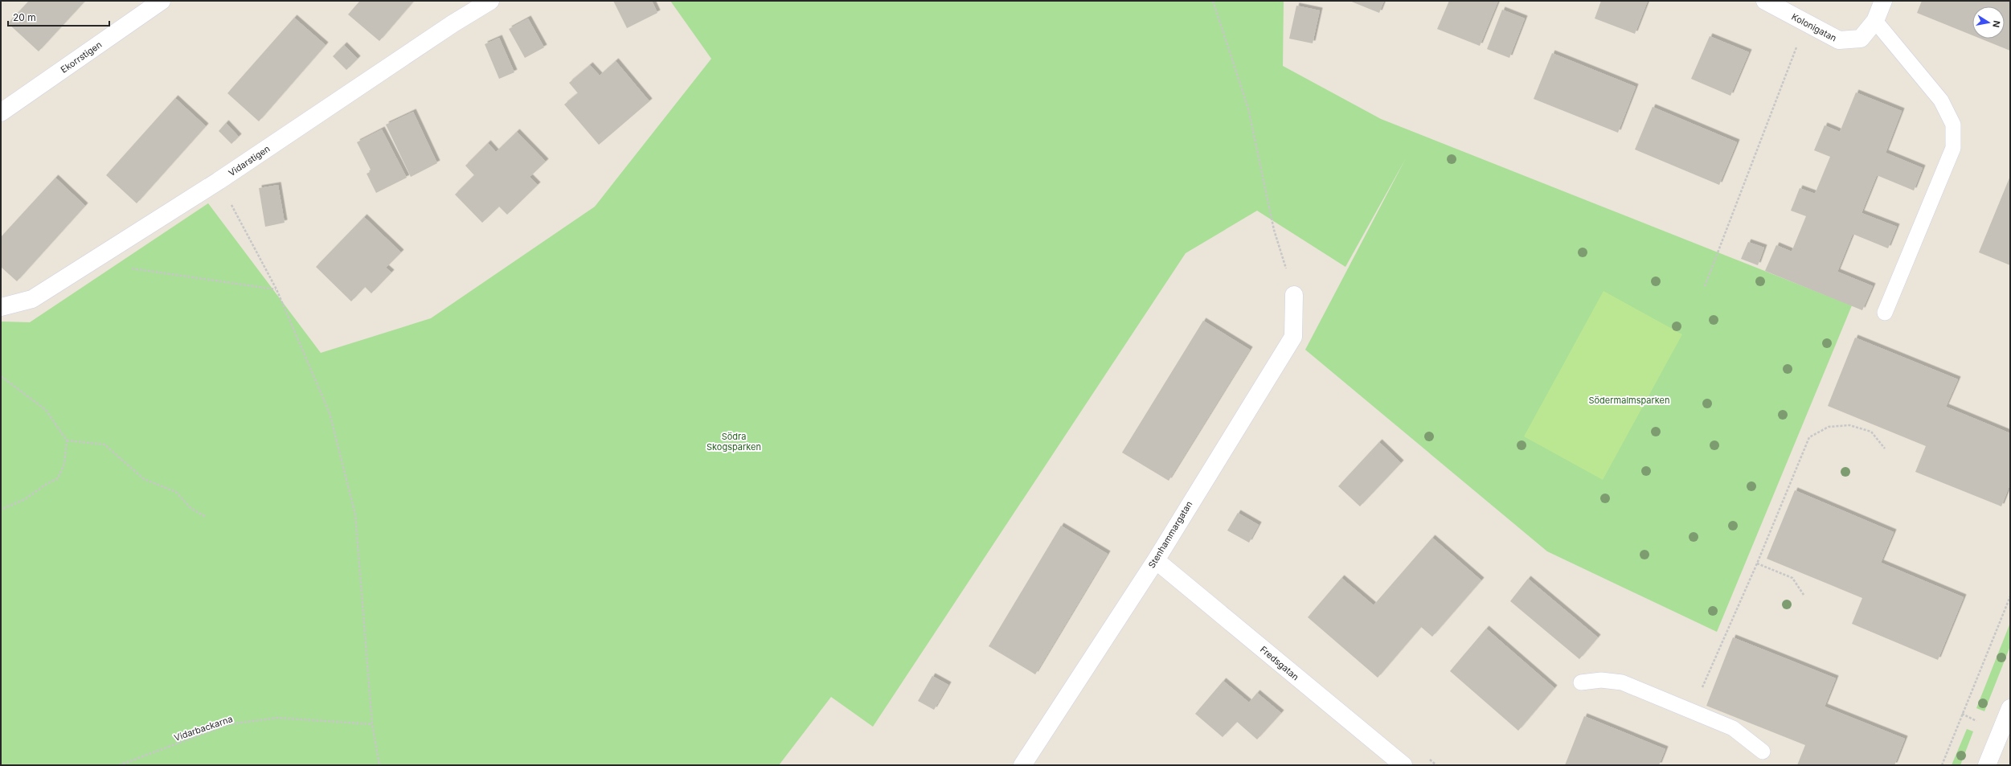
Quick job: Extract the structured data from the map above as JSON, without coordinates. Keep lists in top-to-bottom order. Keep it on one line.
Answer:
{"streets":{"street":["Kolonigatan","Ekorrstigen","Vidarstigen","Stenhammargatan","Fredsgatan"],"path":["Vidarbackarna"]},"crossings":[["Stenhammargatan","Fredsgatan"]],"parks":["Södermalmsparken","Södra Skogsparken"],"scale_bar":"20 m","north":"right"}
